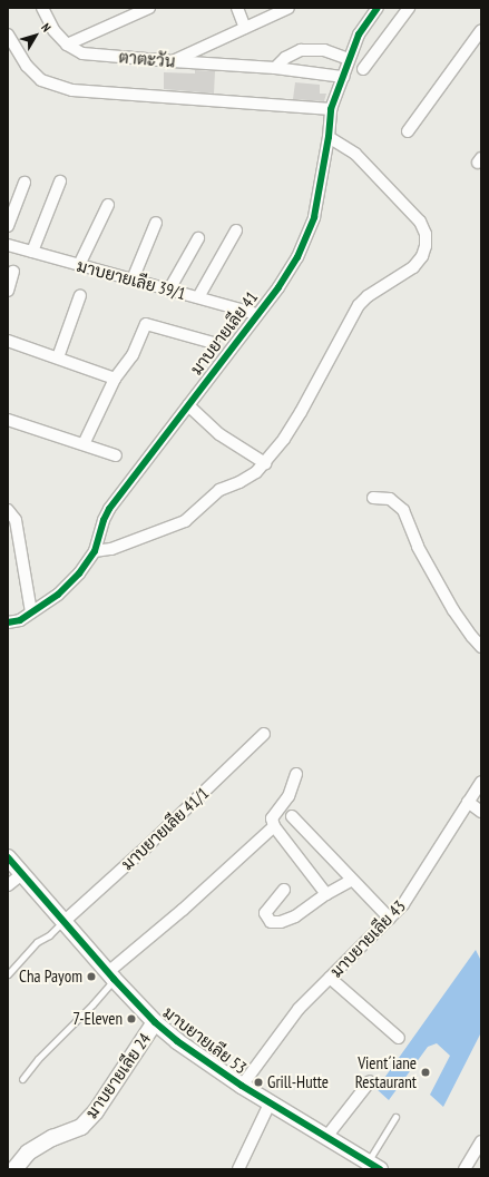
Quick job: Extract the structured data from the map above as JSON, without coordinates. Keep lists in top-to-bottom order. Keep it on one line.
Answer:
{"streets":{"street":["ตาตะวัน","มาบยายเลีย 39/1","มาบยายเลีย 41","มาบยายเลีย 41/1","มาบยายเลีย 43","มาบยายเลีย 53","มาบยายเลีย 24"]},"crossings":[["ตาตะวัน","มาบยายเลีย 41"],["มาบยายเลีย 39/1","มาบยายเลีย 41"],["มาบยายเลีย 41/1","มาบยายเลีย 53"],["มาบยายเลีย 43","มาบยายเลีย 53"],["มาบยายเลีย 53","มาบยายเลีย 24"]],"places":["Cha Payom","7-Eleven","Vient´iane Restaurant","Grill-Hutte"],"north":"top right"}
